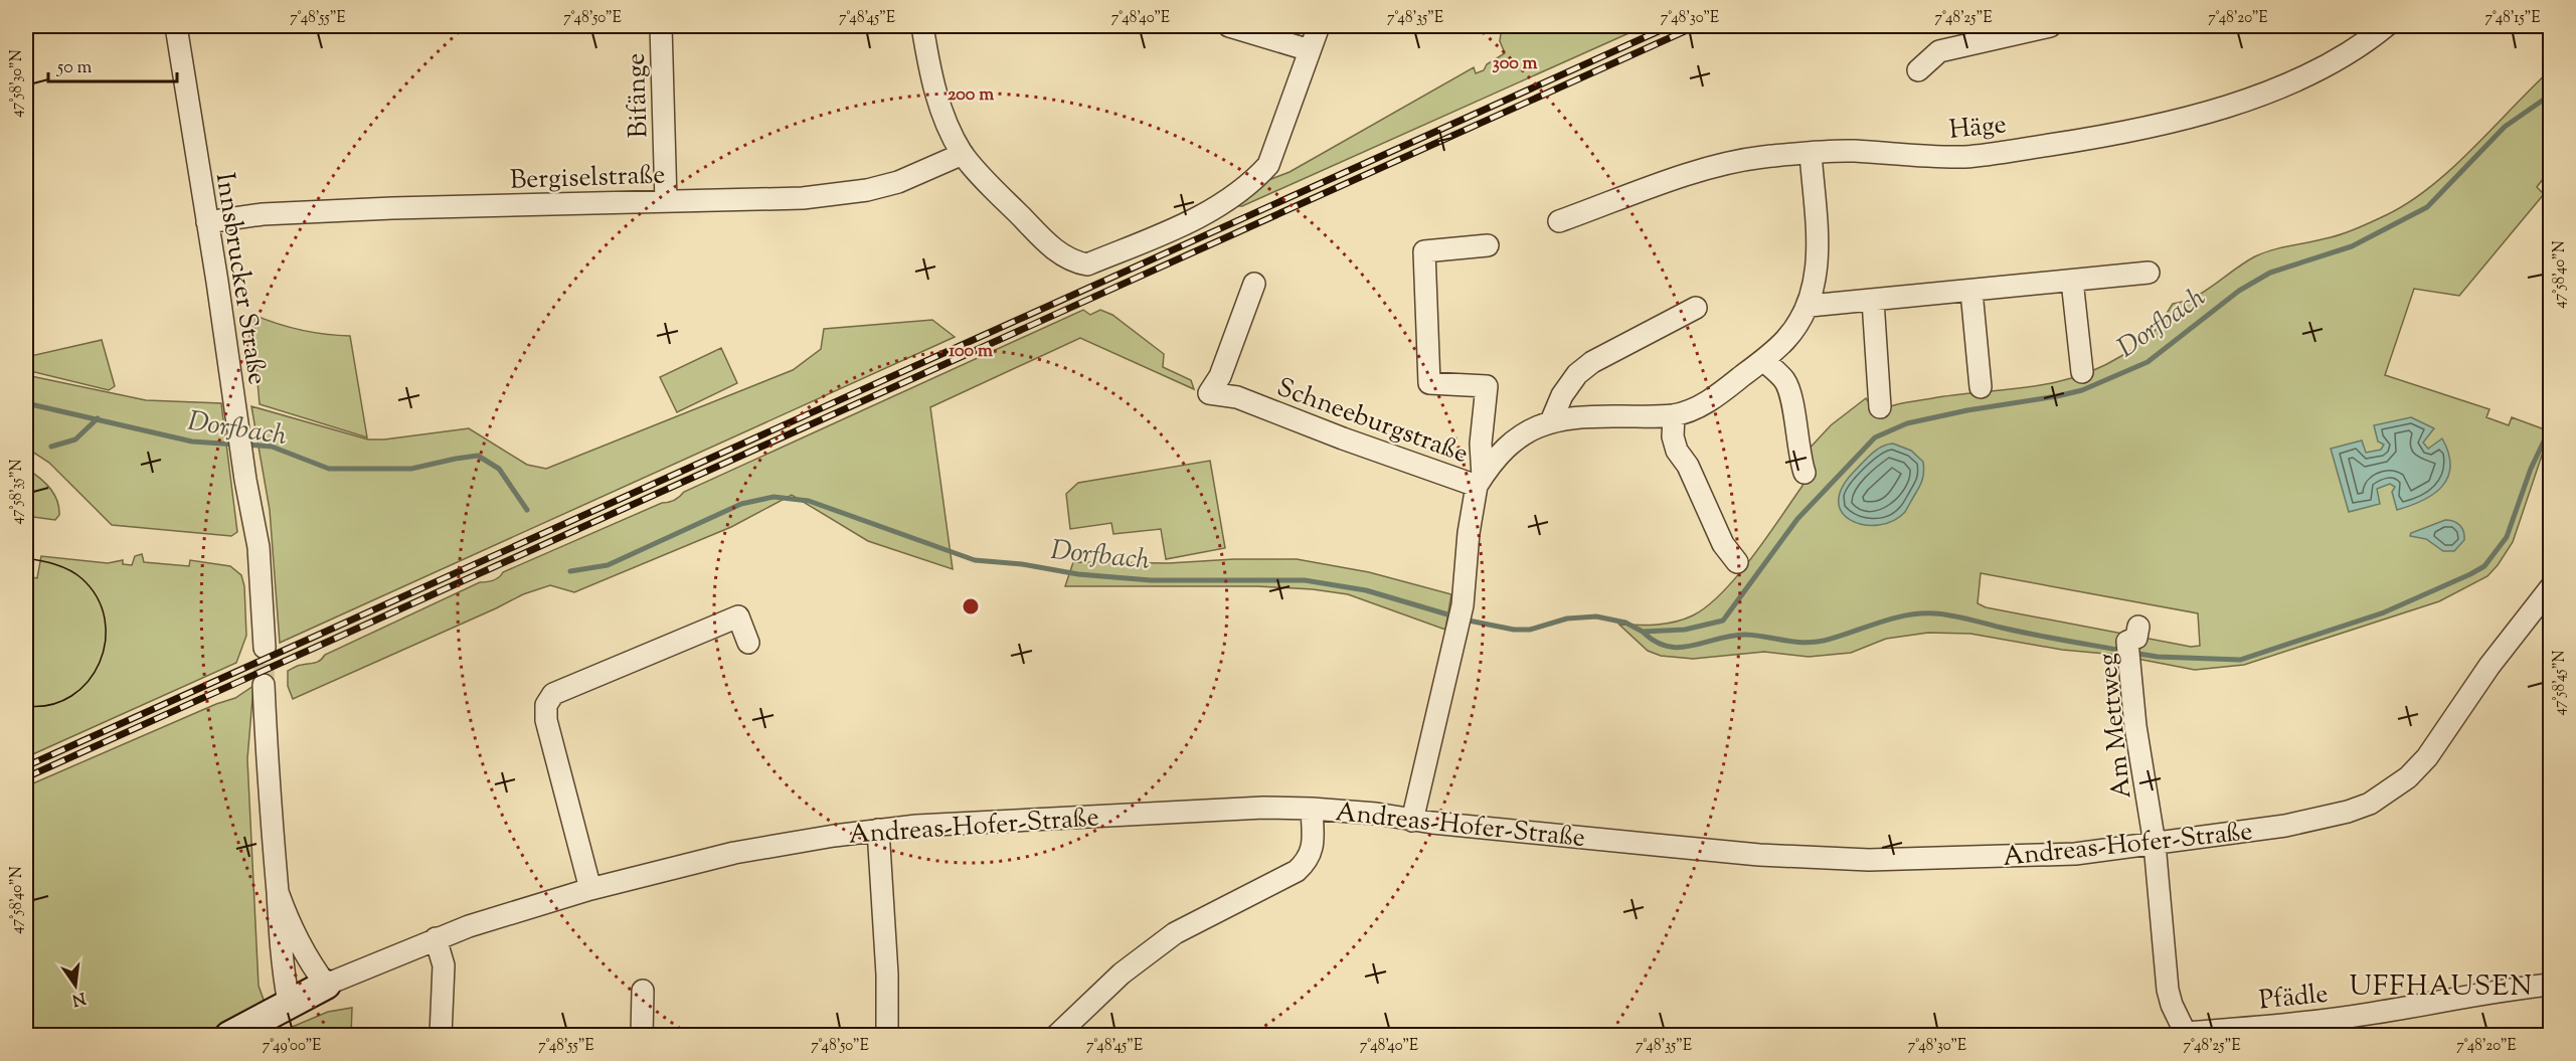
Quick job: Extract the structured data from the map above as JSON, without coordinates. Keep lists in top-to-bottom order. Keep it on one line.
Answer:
{"streets":{"street":["Bifänge","Häge","Bergiselstraße","Innsbrucker Straße","Schneeburgstraße","Am Mettweg","Andreas-Hofer-Straße","Pfädle"]},"crossings":[["Bifänge","Bergiselstraße"],["Bergiselstraße","Innsbrucker Straße"],["Schneeburgstraße","Andreas-Hofer-Straße"],["Am Mettweg","Andreas-Hofer-Straße"],["Am Mettweg","Pfädle"]],"districts":["UFFHAUSEN"],"water":["Dorfbach"],"scale_bar":"50 m","north":"bottom","coordinates":["7°48'55\"E","7°48'50\"E","7°48'45\"E","7°48'40\"E","7°48'35\"E","7°48'30\"E","7°48'25\"E","7°48'20\"E","7°48'15\"E","47°58'30\"N","47°58'40\"N","47°58'35\"N","47°58'45\"N","7°49'00\"E"],"rings":["300 m","200 m","100 m"]}
